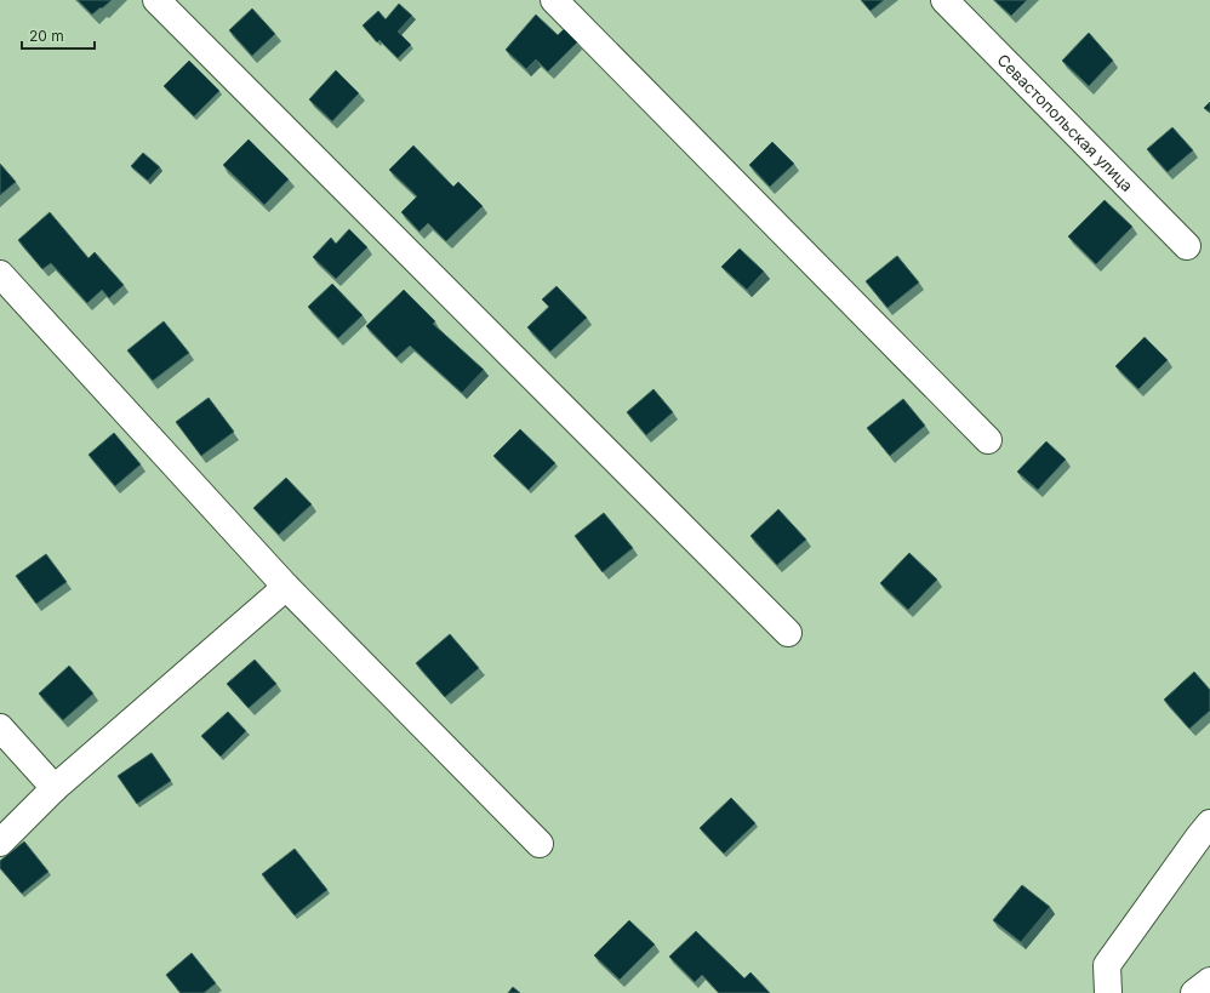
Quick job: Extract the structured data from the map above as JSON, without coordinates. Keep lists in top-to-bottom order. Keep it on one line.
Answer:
{"streets":{"street":["Севастопольская улица"]},"scale_bar":"20 m"}
